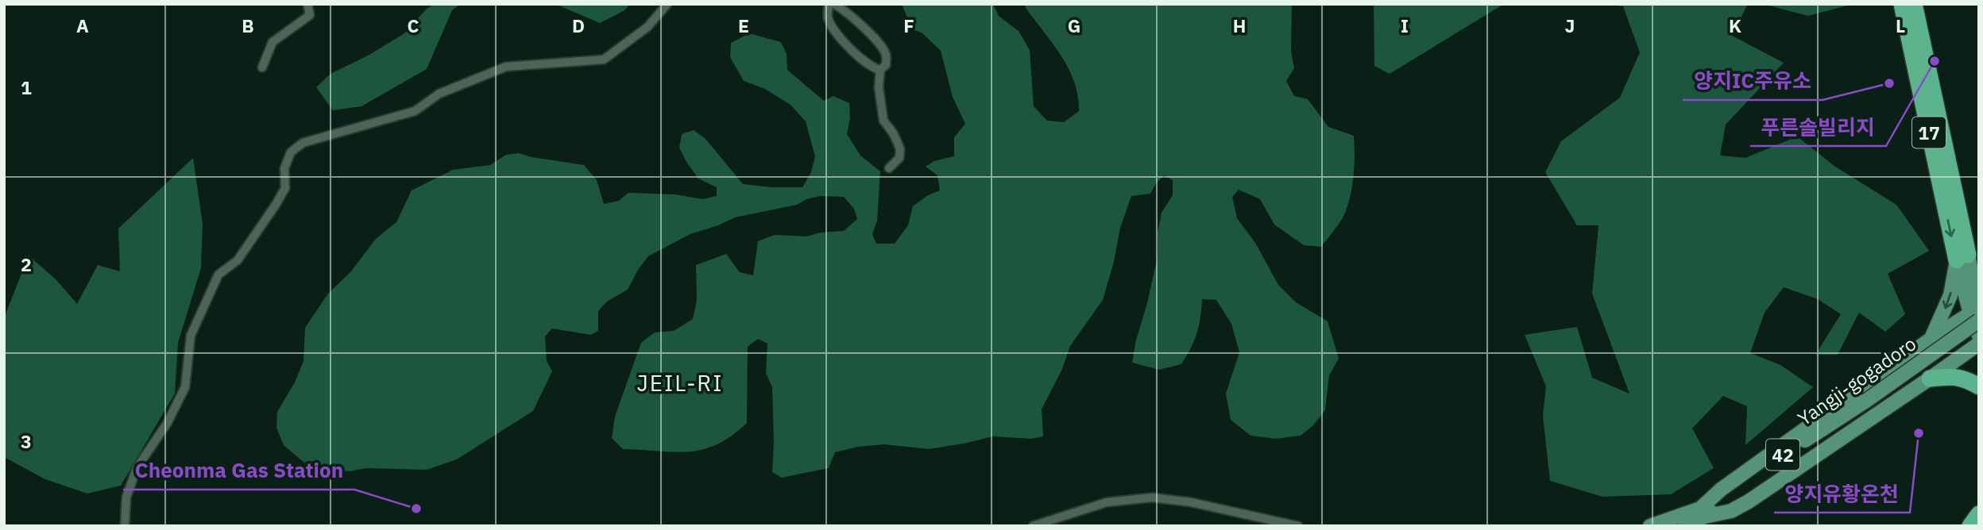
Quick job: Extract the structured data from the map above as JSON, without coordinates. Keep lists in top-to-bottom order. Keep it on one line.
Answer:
{"streets":{"highway":["17"],"main road":["Yangji-gogadoro","42"]},"crossings":[["Yangji-gogadoro","42"]],"districts":["JEIL-RI"],"places":["푸른솔빌리지","양지IC주유소","양지유황온천","Cheonma Gas Station"],"grid":{"columns":["A","B","C","D","E","F","G","H","I","J","K","L"],"rows":["1","2","3"]}}
